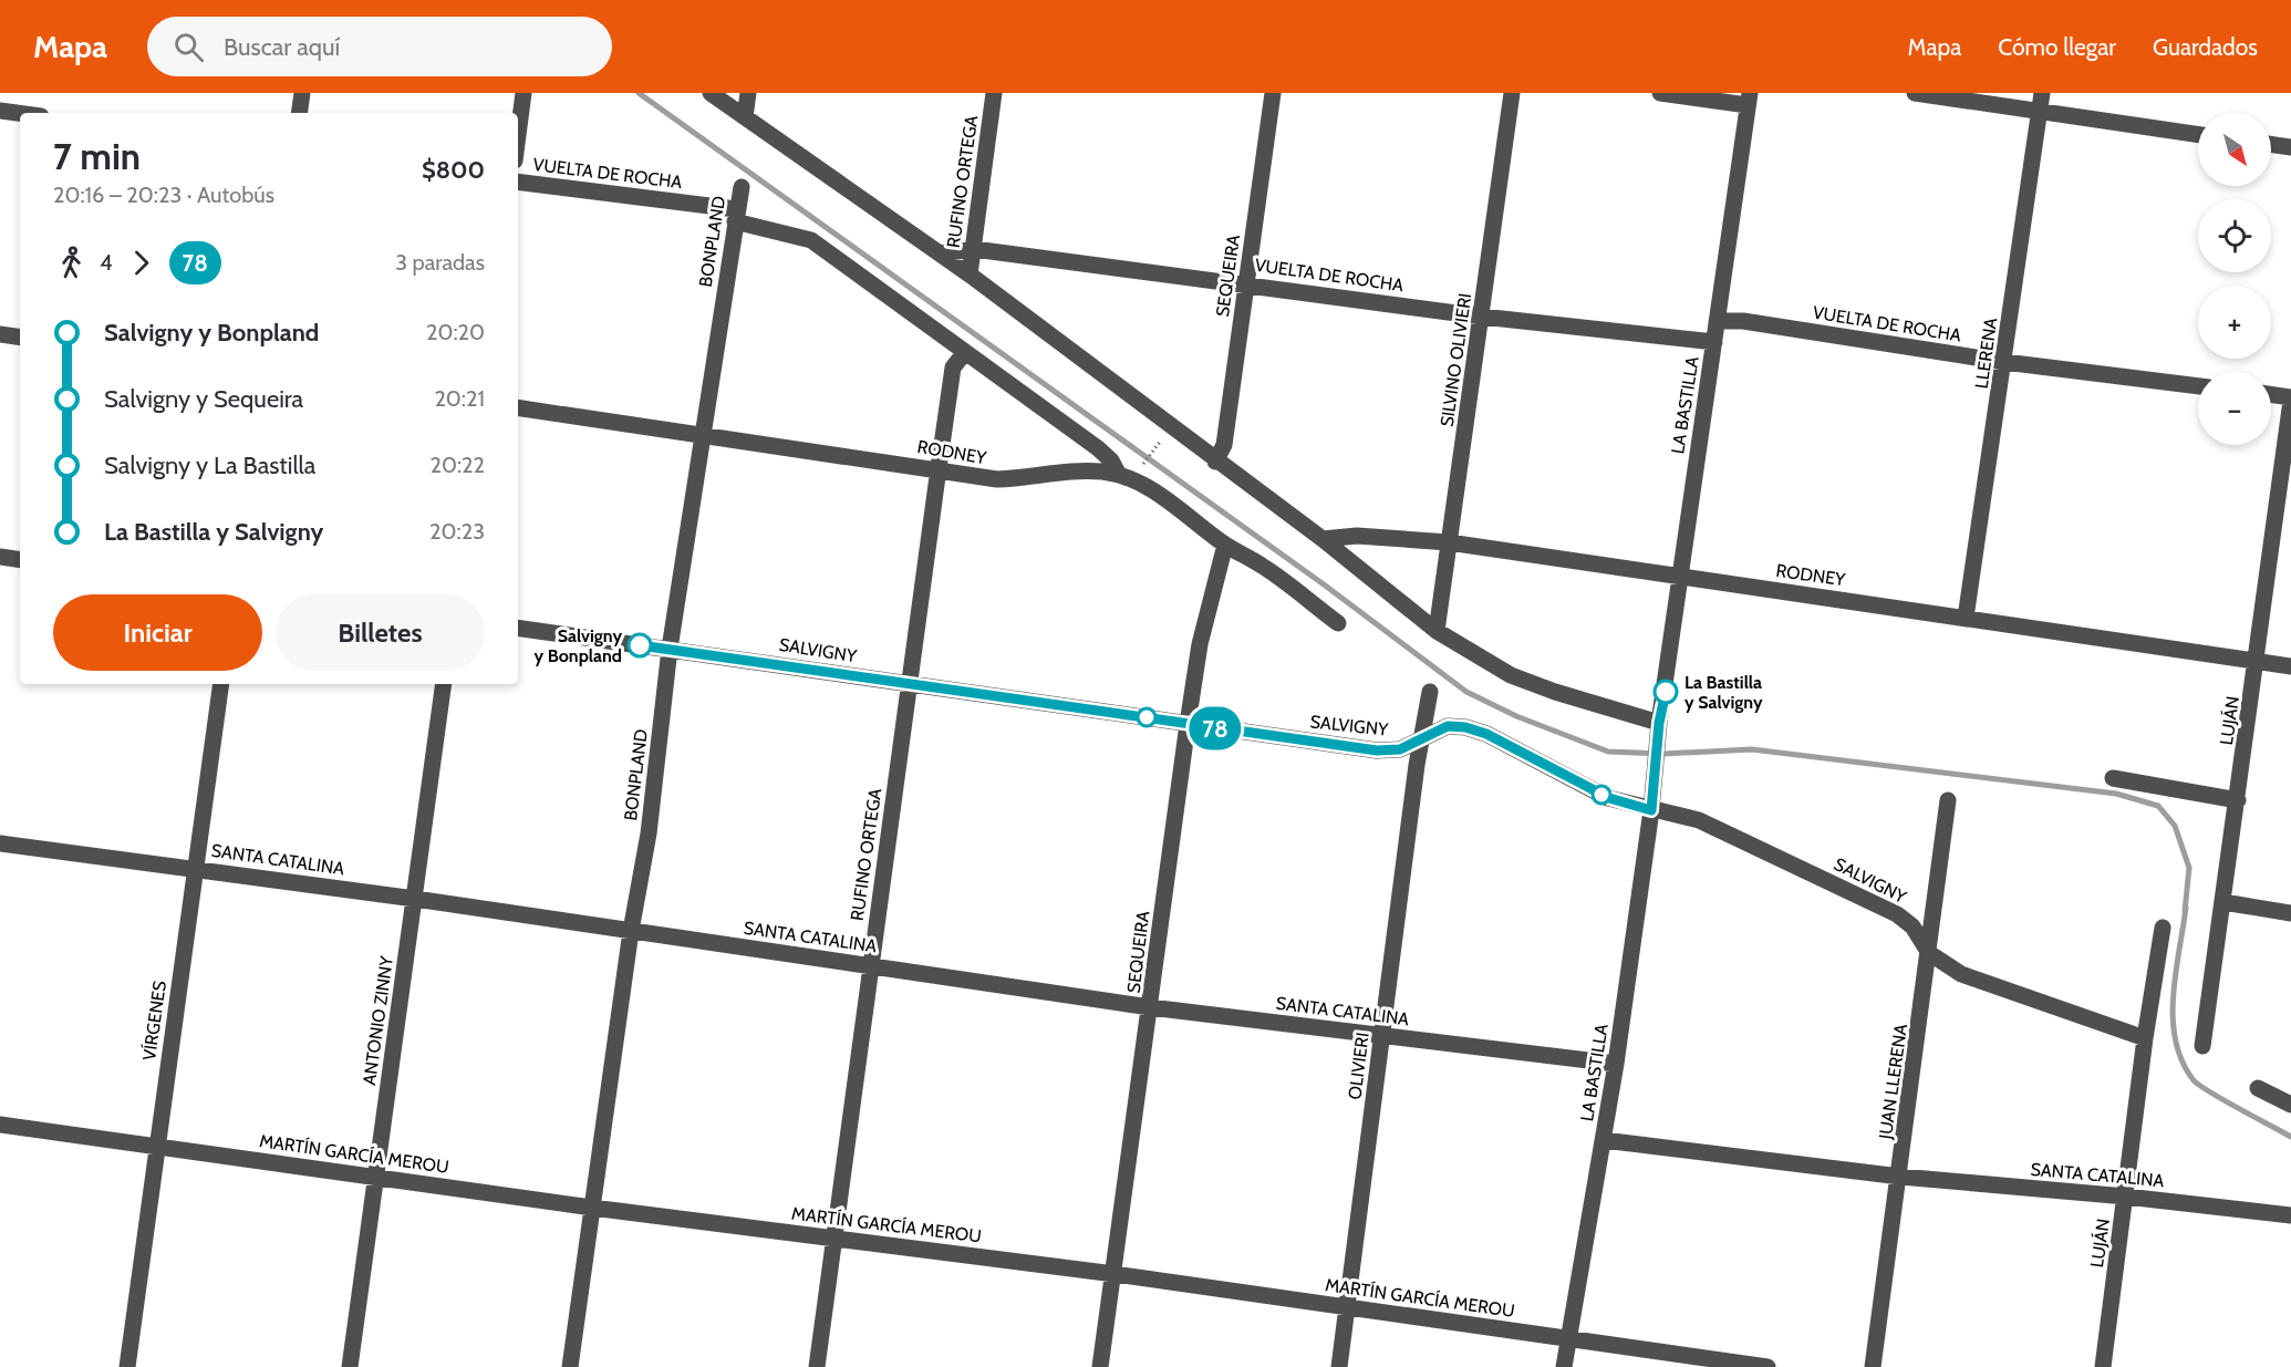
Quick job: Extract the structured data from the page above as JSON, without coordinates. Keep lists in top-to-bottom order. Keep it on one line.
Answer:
{"streets":{"street":["VUELTA DE ROCHA","RUFINO ORTEGA","BONPLAND","SEQUEIRA","LLERENA","SILVINO OLIVIERI","LA BASTILLA","RODNEY","SALVIGNY","LUJÁN","SANTA CATALINA","VÍRGENES","ANTONIO ZINNY","OLIVIERI","JUAN LLERENA","MARTÍN GARCÍA MEROU"]},"crossings":[["VUELTA DE ROCHA","RUFINO ORTEGA"],["VUELTA DE ROCHA","BONPLAND"],["VUELTA DE ROCHA","SEQUEIRA"],["VUELTA DE ROCHA","LLERENA"],["VUELTA DE ROCHA","SILVINO OLIVIERI"],["VUELTA DE ROCHA","LA BASTILLA"],["VUELTA DE ROCHA","RODNEY"],["RUFINO ORTEGA","RODNEY"],["RUFINO ORTEGA","SALVIGNY"],["RUFINO ORTEGA","SANTA CATALINA"],["RUFINO ORTEGA","MARTÍN GARCÍA MEROU"],["BONPLAND","RODNEY"],["BONPLAND","SALVIGNY"],["BONPLAND","SANTA CATALINA"],["BONPLAND","MARTÍN GARCÍA MEROU"],["SEQUEIRA","RODNEY"],["SEQUEIRA","SALVIGNY"],["SEQUEIRA","SANTA CATALINA"],["SEQUEIRA","MARTÍN GARCÍA MEROU"],["LLERENA","RODNEY"],["SILVINO OLIVIERI","RODNEY"],["LA BASTILLA","RODNEY"],["LA BASTILLA","SALVIGNY"],["LA BASTILLA","SANTA CATALINA"],["LA BASTILLA","MARTÍN GARCÍA MEROU"],["RODNEY","LUJÁN"],["SALVIGNY","LUJÁN"],["SALVIGNY","OLIVIERI"],["SALVIGNY","JUAN LLERENA"],["LUJÁN","SANTA CATALINA"],["SANTA CATALINA","VÍRGENES"],["SANTA CATALINA","ANTONIO ZINNY"],["SANTA CATALINA","OLIVIERI"],["SANTA CATALINA","JUAN LLERENA"],["VÍRGENES","MARTÍN GARCÍA MEROU"],["ANTONIO ZINNY","MARTÍN GARCÍA MEROU"],["OLIVIERI","MARTÍN GARCÍA MEROU"]],"places":["Salvigny y Bonpland","La Bastilla y Salvigny"],"lines":["bus line 78"],"north":"bottom right","page":{"header":"Mapa","search":"Buscar aquí","nav":["Mapa","Cómo llegar","Guardados"],"on_map":"78","map_buttons":["+","−"],"heading":["7 min","20:16 – 20:23 · Autobús","$800"],"legs":["4","78","3 paradas"],"list":[{"name":"Salvigny y Bonpland","value":"20:20"},{"name":"Salvigny y Sequeira","value":"20:21"},{"name":"Salvigny y La Bastilla","value":"20:22"},{"name":"La Bastilla y Salvigny","value":"20:23"}],"buttons":["Iniciar","Billetes"]}}
